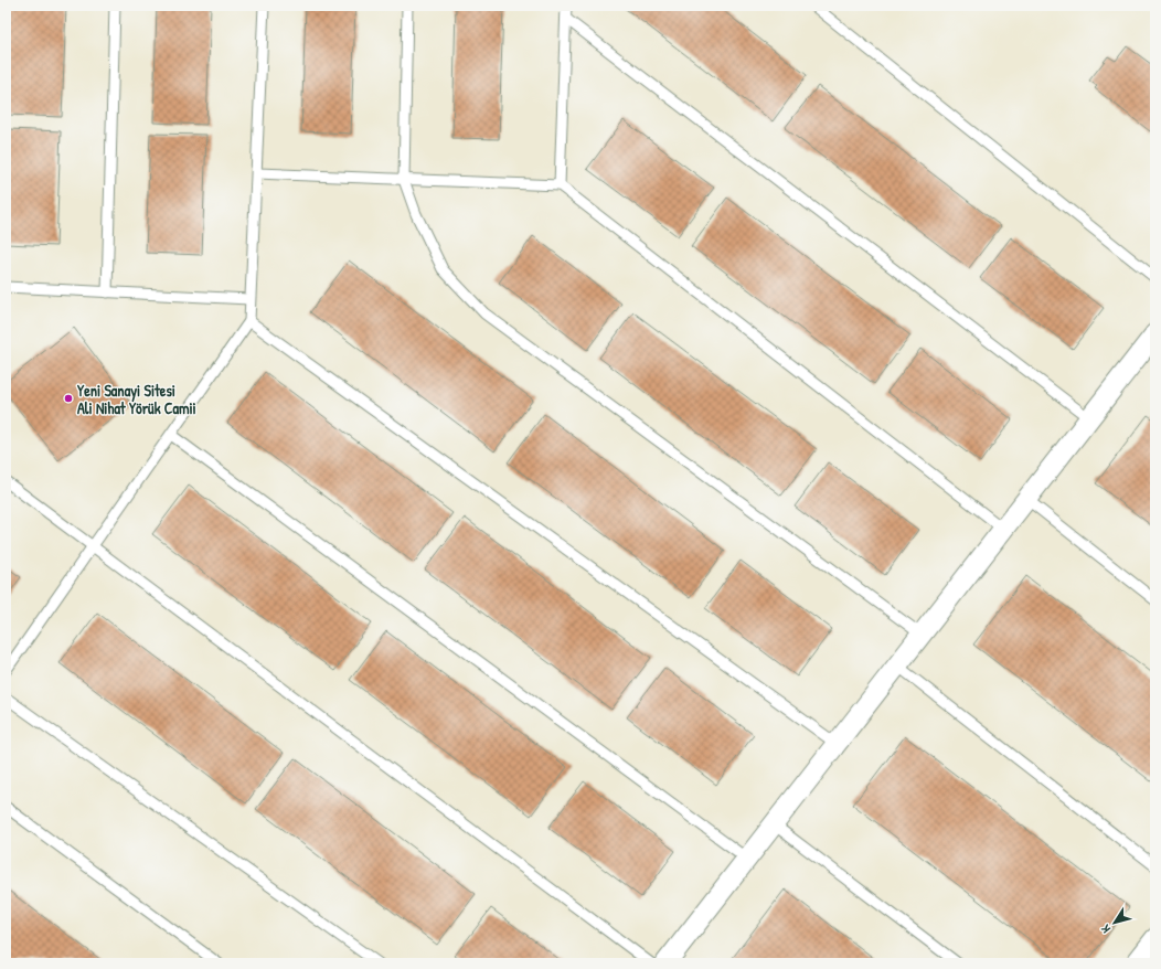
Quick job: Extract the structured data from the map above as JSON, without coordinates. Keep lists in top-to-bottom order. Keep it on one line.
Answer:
{"places":["Yeni Sanayi Sitesi Ali Nihat Yörük Camii"],"north":"bottom left"}
